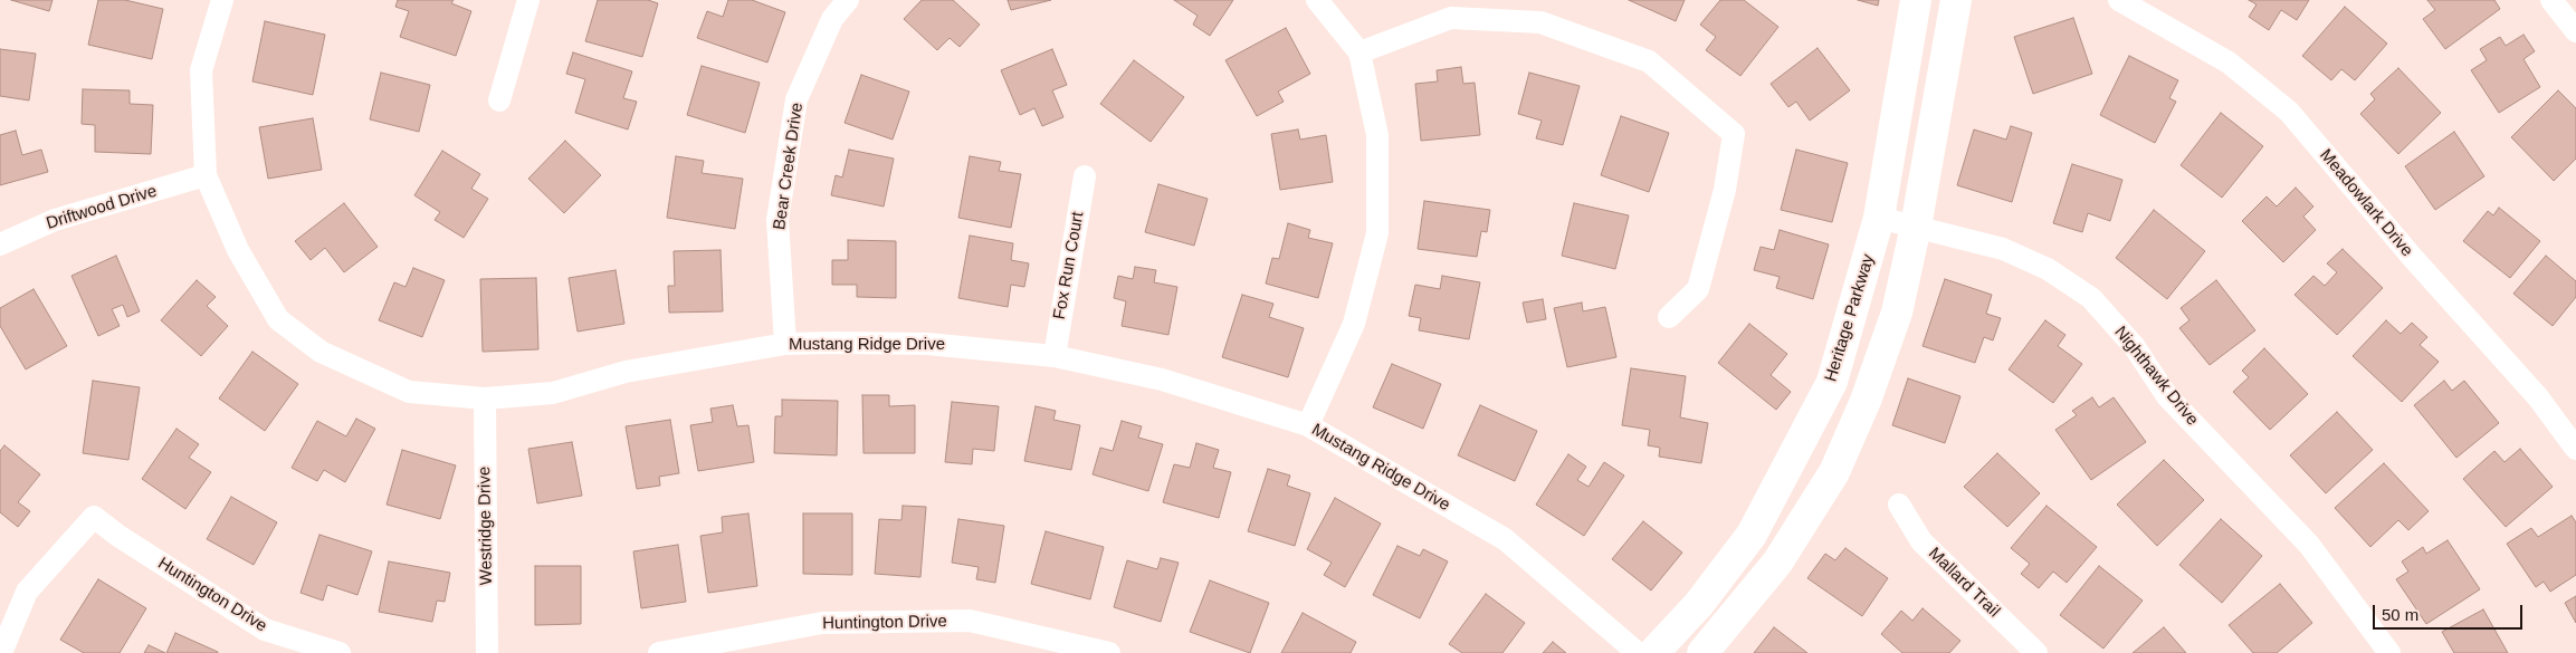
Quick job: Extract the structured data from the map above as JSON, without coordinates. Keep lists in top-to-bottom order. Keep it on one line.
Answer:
{"streets":{"main road":["Heritage Parkway"],"street":["Bear Creek Drive","Meadowlark Drive","Driftwood Drive","Fox Run Court","Mustang Ridge Drive","Nighthawk Drive","Westridge Drive","Mallard Trail","Huntington Drive"]},"crossings":[["Bear Creek Drive","Mustang Ridge Drive"],["Driftwood Drive","Mustang Ridge Drive"],["Fox Run Court","Mustang Ridge Drive"],["Heritage Parkway","Nighthawk Drive"],["Mustang Ridge Drive","Westridge Drive"]],"scale_bar":"50 m"}
